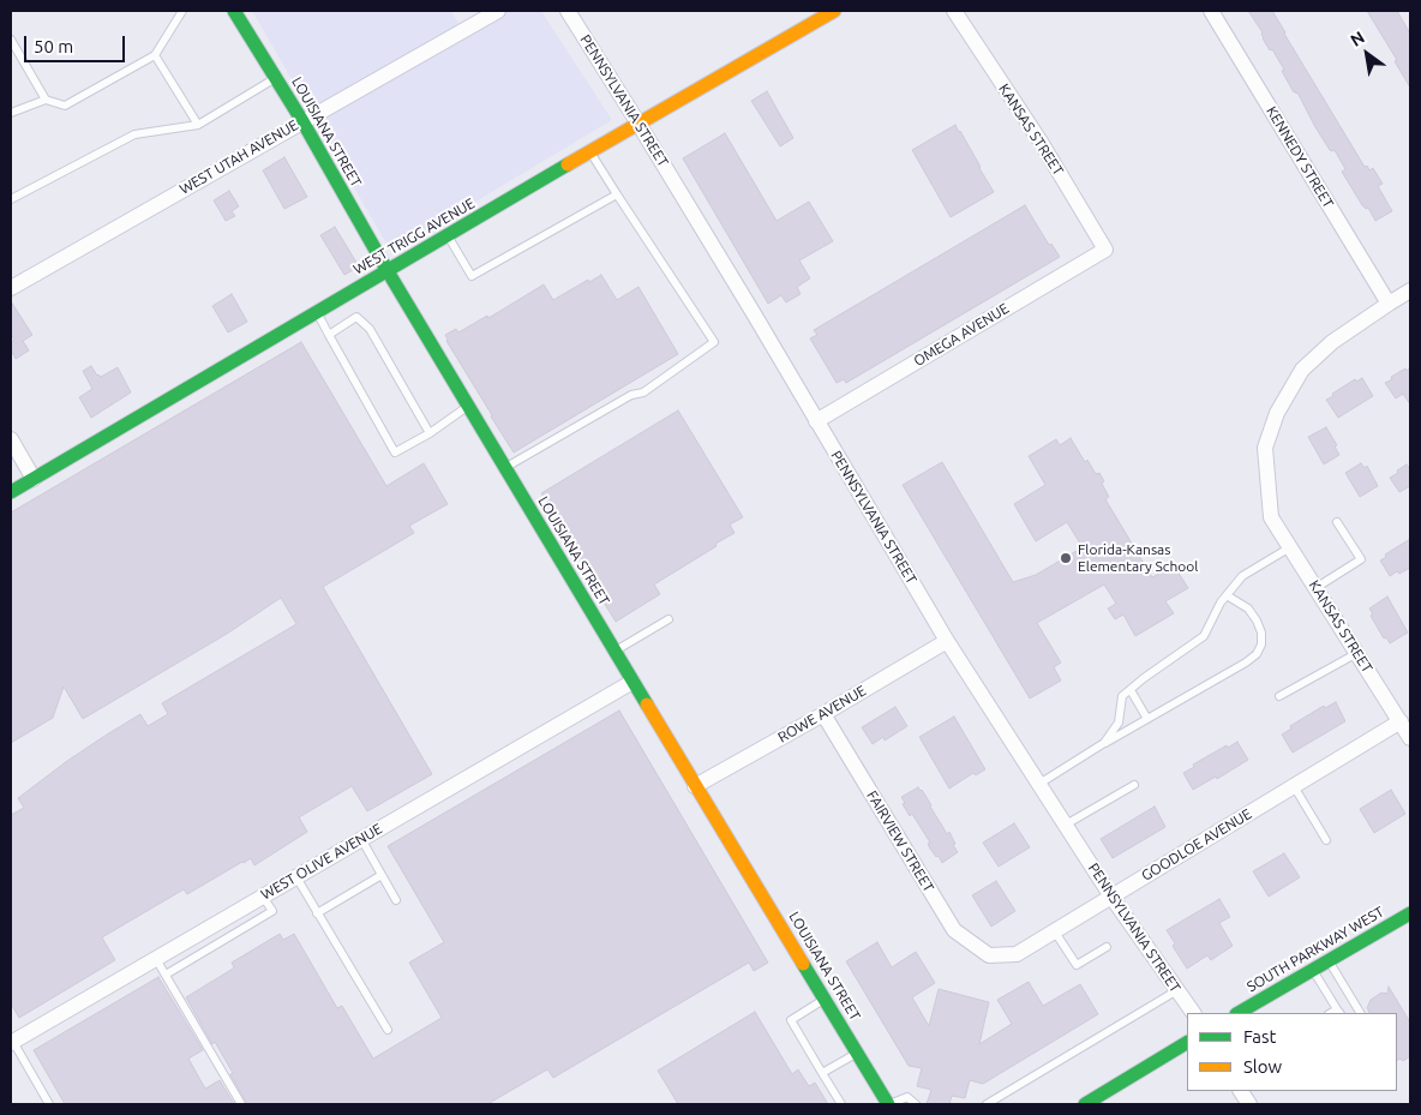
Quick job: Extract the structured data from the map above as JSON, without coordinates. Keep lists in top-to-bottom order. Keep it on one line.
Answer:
{"streets":{"street":["PENNSYLVANIA STREET","KANSAS STREET","LOUISIANA STREET","WEST UTAH AVENUE","KENNEDY STREET","WEST TRIGG AVENUE","OMEGA AVENUE","ROWE AVENUE","FAIRVIEW STREET","GOODLOE AVENUE","WEST OLIVE AVENUE","SOUTH PARKWAY WEST"]},"crossings":[["PENNSYLVANIA STREET","WEST TRIGG AVENUE"],["PENNSYLVANIA STREET","OMEGA AVENUE"],["PENNSYLVANIA STREET","ROWE AVENUE"],["PENNSYLVANIA STREET","GOODLOE AVENUE"],["KANSAS STREET","KENNEDY STREET"],["KANSAS STREET","OMEGA AVENUE"],["KANSAS STREET","GOODLOE AVENUE"],["LOUISIANA STREET","WEST UTAH AVENUE"],["LOUISIANA STREET","WEST TRIGG AVENUE"],["LOUISIANA STREET","ROWE AVENUE"],["LOUISIANA STREET","WEST OLIVE AVENUE"],["ROWE AVENUE","FAIRVIEW STREET"],["FAIRVIEW STREET","GOODLOE AVENUE"]],"places":["Florida-Kansas Elementary School"],"legend":["Fast","Slow"],"scale_bar":"50 m","north":"top left"}
